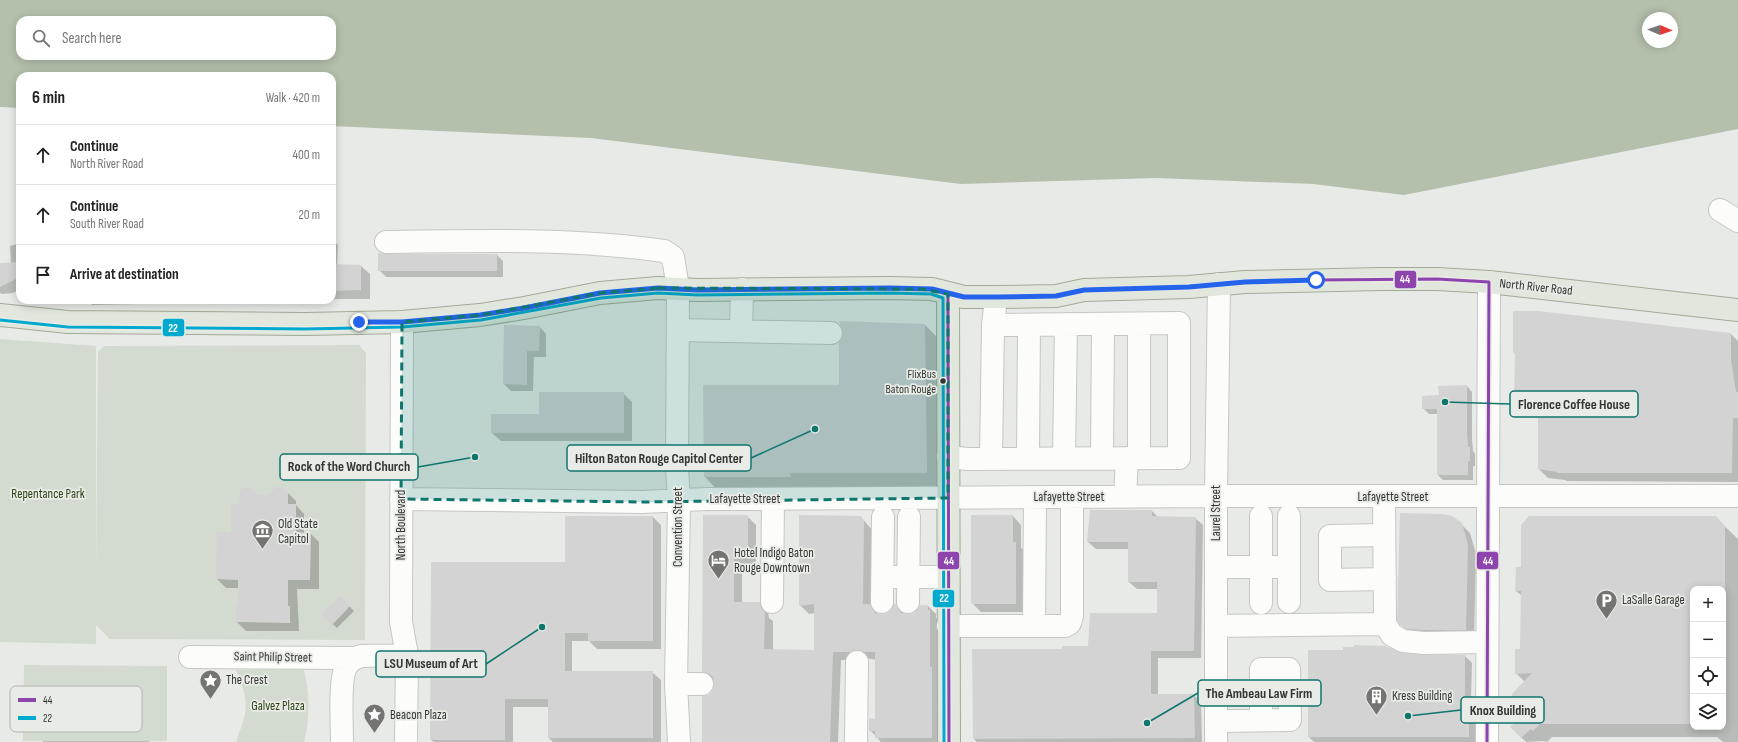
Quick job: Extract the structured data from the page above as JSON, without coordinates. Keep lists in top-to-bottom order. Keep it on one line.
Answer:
{"streets":{"main road":["North River Road"],"street":["Lafayette Street","Laurel Street","North Boulevard","Convention Street","Saint Philip Street"]},"crossings":[["North River Road","Laurel Street"],["North River Road","North Boulevard"],["North River Road","Convention Street"],["Lafayette Street","Laurel Street"],["Lafayette Street","North Boulevard"],["Lafayette Street","Convention Street"]],"parks":["Repentance Park","Galvez Plaza"],"places":{"other":["FlixBus Baton Rouge","Florence Coffee House","Hilton Baton Rouge Capitol Center","Rock of the Word Church","LSU Museum of Art","Knox Building","The Ambeau Law Firm"],"museum":["Old State Capitol"],"hotel":["Hotel Indigo Baton Rouge Downtown"],"parking":["LaSalle Garage"],"place":["The Crest","Beacon Plaza"],"building":["Kress Building"]},"lines":["transit line 44","transit line 22"],"legend":["44","22"],"north":"right","page":{"search":"Search here","heading":["6 min","Walk · 420 m"],"list":[["Continue","North River Road","400 m"],["Continue","South River Road","20 m"],"Arrive at destination"],"map_buttons":["+","−"]}}
